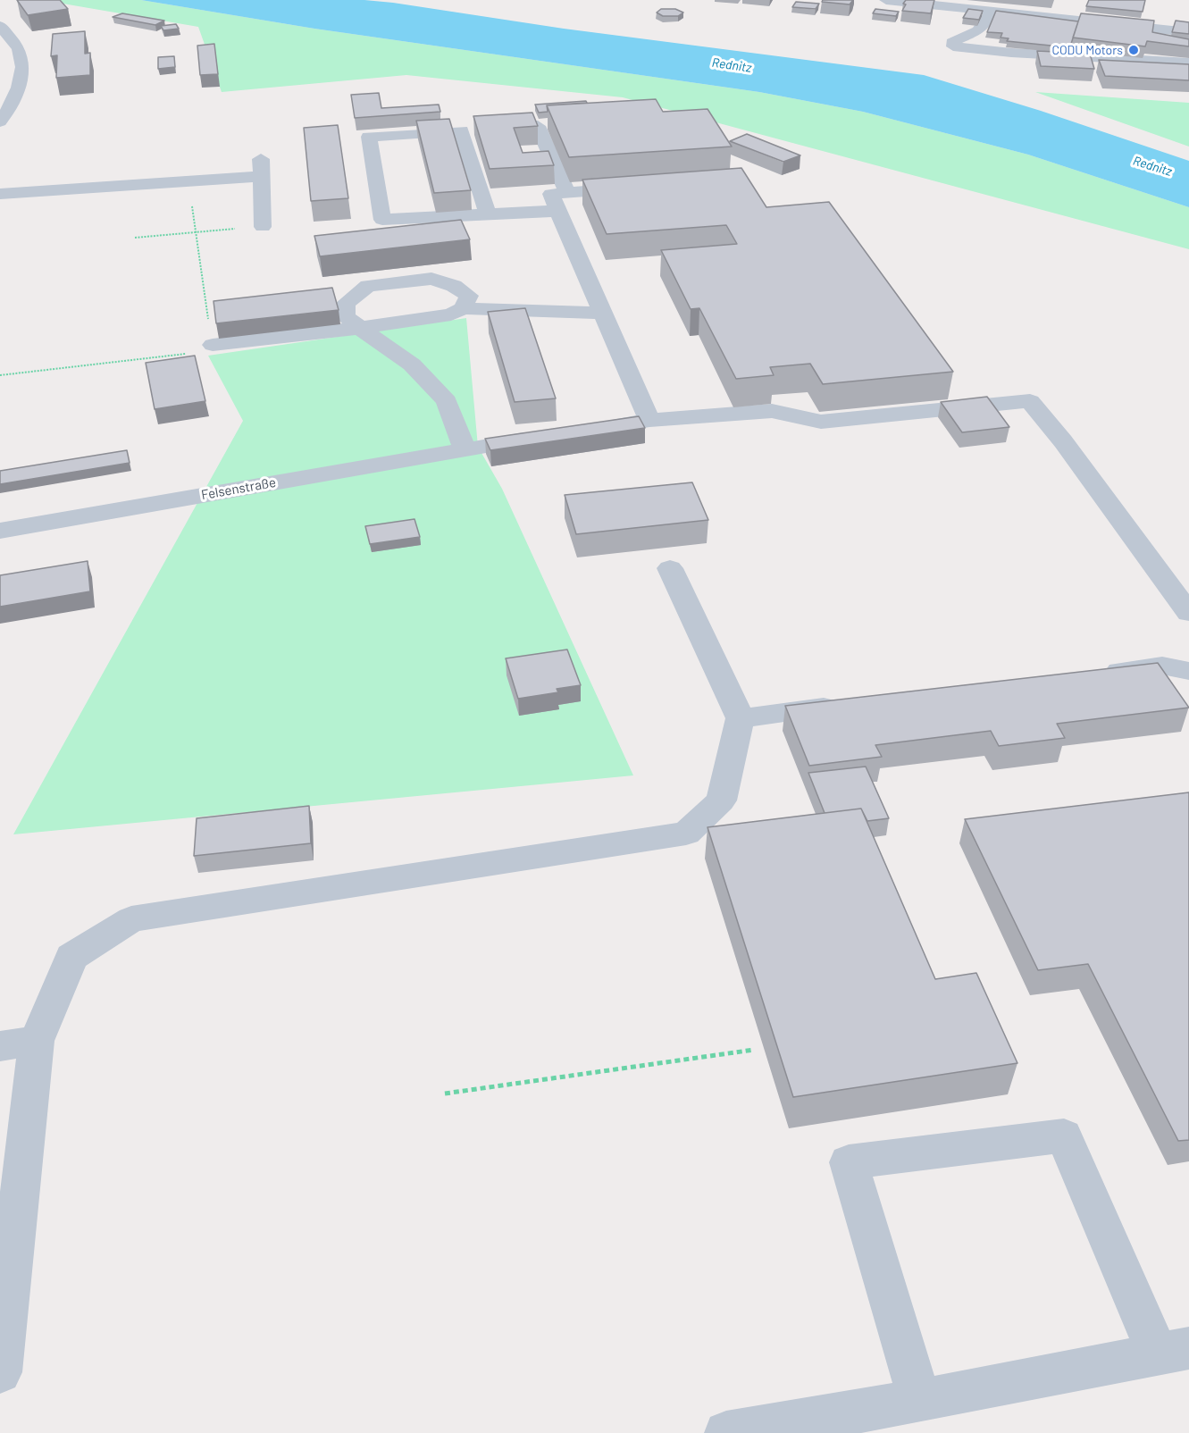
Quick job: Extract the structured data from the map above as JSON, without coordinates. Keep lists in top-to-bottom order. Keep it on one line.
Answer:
{"streets":{"street":["Felsenstraße"]},"water":["Rednitz"],"places":["CODU Motors"]}
